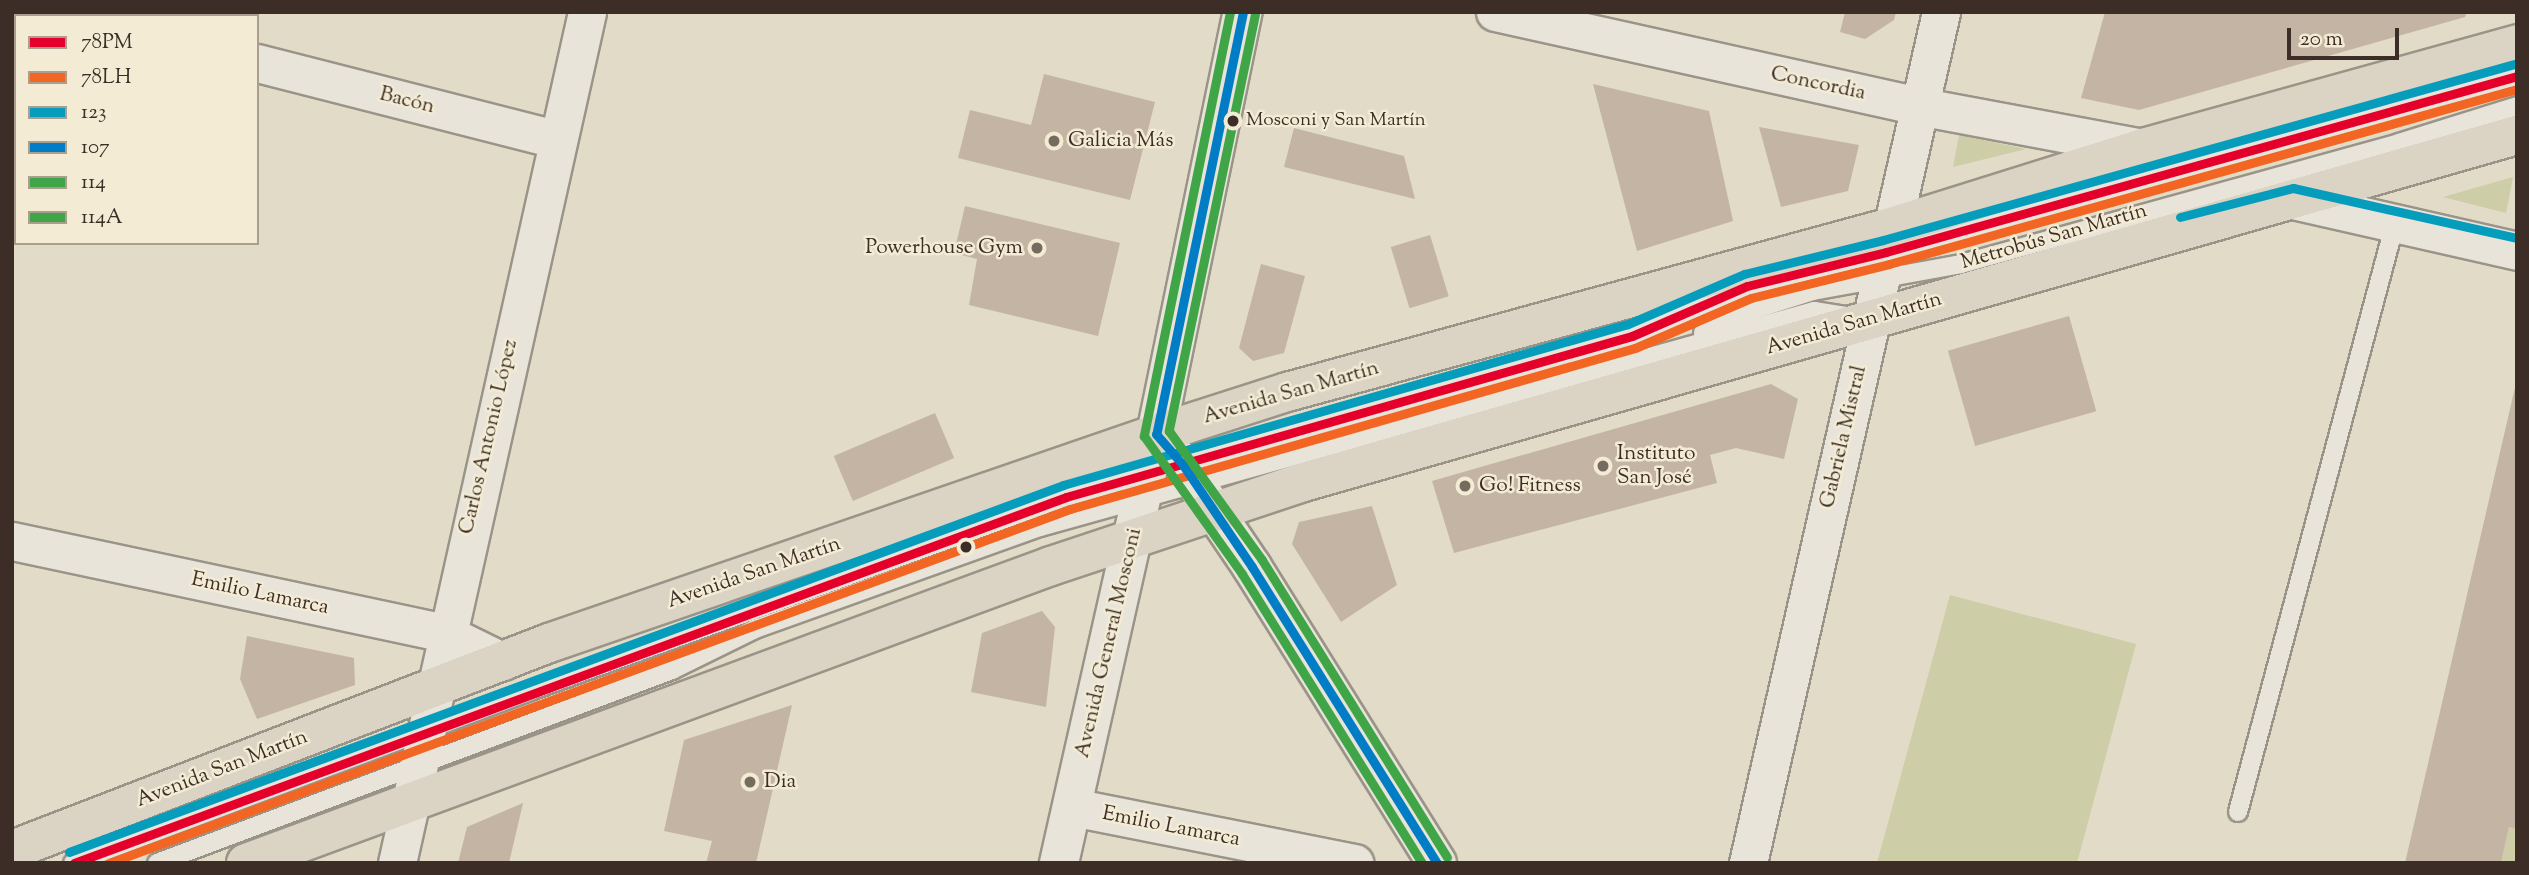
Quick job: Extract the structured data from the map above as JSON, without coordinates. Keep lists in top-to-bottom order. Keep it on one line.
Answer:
{"streets":{"main road":["Avenida San Martín","Avenida General Mosconi"],"street":["Concordia","Bacón","Carlos Antonio López","Gabriela Mistral","Emilio Lamarca"],"lane":["Metrobús San Martín"]},"crossings":[["Concordia","Avenida San Martín"],["Concordia","Gabriela Mistral"],["Bacón","Carlos Antonio López"],["Metrobús San Martín","Avenida San Martín"],["Metrobús San Martín","Carlos Antonio López"],["Metrobús San Martín","Gabriela Mistral"],["Metrobús San Martín","Avenida General Mosconi"],["Avenida San Martín","Carlos Antonio López"],["Avenida San Martín","Gabriela Mistral"],["Avenida San Martín","Emilio Lamarca"],["Avenida San Martín","Avenida General Mosconi"],["Carlos Antonio López","Emilio Lamarca"],["Emilio Lamarca","Avenida General Mosconi"]],"places":["Mosconi y San Martín","Galicia Más","Powerhouse Gym","Instituto San José","Go! Fitness","Dia"],"lines":["transit line 107","transit line 114","transit line 114A","transit line 123","transit line 78PM","transit line 78LH"],"legend":["78PM","78LH","123","107","114","114A"],"scale_bar":"20 m"}
